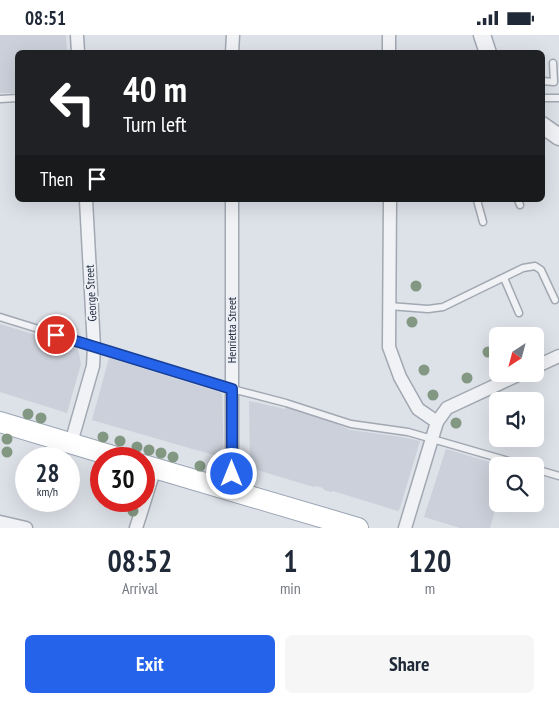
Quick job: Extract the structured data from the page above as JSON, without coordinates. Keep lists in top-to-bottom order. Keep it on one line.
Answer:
{"streets":{"street":["George Street","Henrietta Street"]},"north":"bottom left","page":{"status":"08:51","turn":["40 m","Turn left"],"then":"Then","speed":"28 km/h","limit":"30","eta":["08:52","Arrival","1","min","120","m"],"buttons":["Exit","Share"]}}
